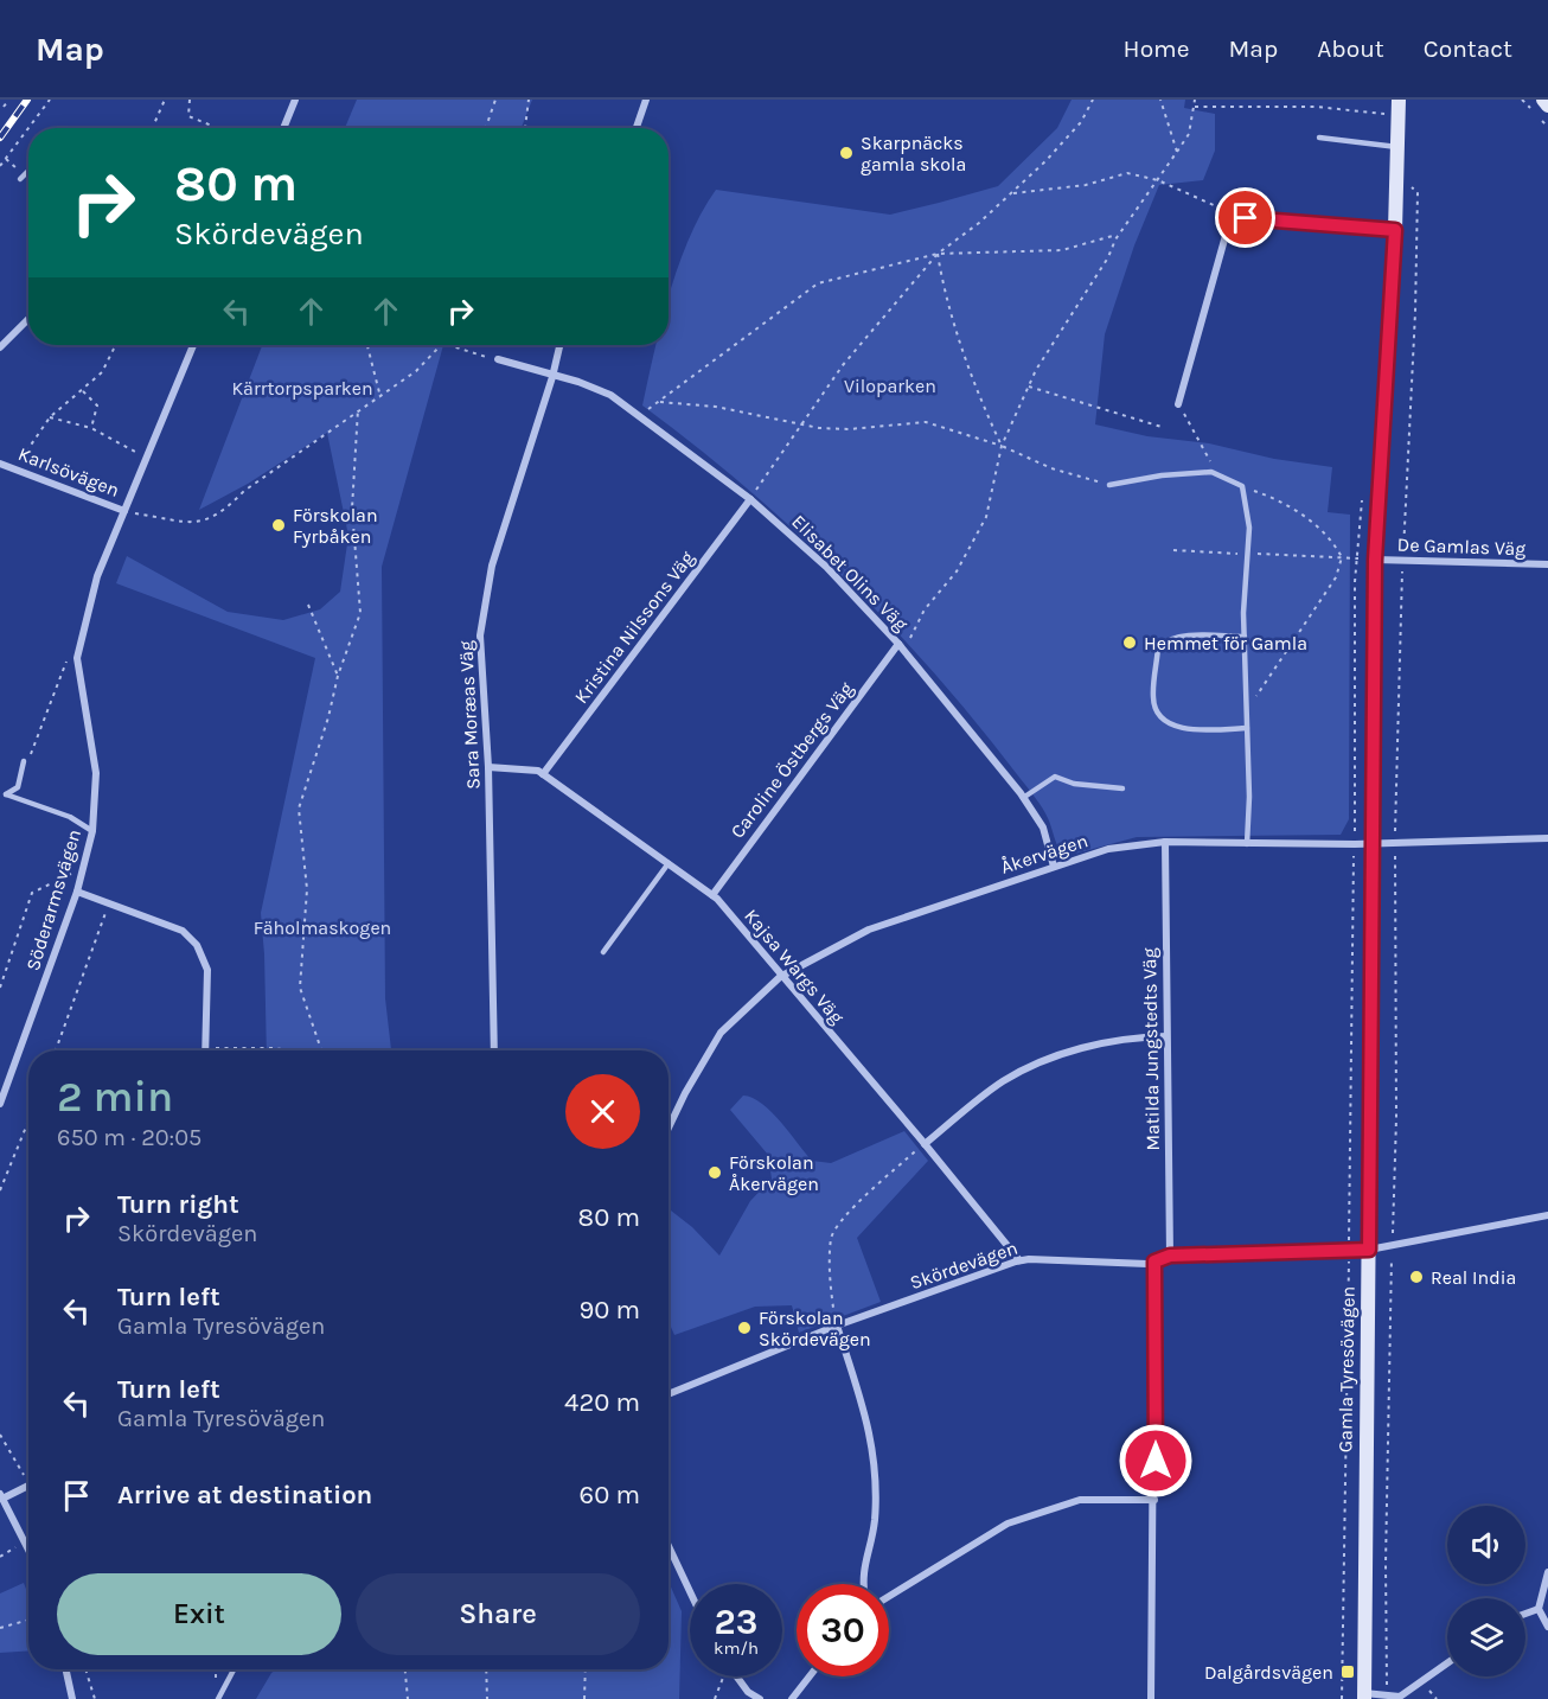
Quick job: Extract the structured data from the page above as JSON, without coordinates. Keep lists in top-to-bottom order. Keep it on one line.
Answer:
{"streets":{"street":["Karlsövägen","De Gamlas Väg","Elisabet Olins Väg","Kristina Nilssons Väg","Sara Moræas Väg","Caroline Östbergs Väg","Åkervägen","Söderarmsvägen","Kajsa Wargs Väg","Matilda Jungstedts Väg","Skördevägen","Gamla Tyresövägen"]},"crossings":[["Karlsövägen","Söderarmsvägen"],["De Gamlas Väg","Gamla Tyresövägen"],["Elisabet Olins Väg","Kristina Nilssons Väg"],["Elisabet Olins Väg","Sara Moræas Väg"],["Elisabet Olins Väg","Caroline Östbergs Väg"],["Elisabet Olins Väg","Åkervägen"],["Kristina Nilssons Väg","Kajsa Wargs Väg"],["Sara Moræas Väg","Kajsa Wargs Väg"],["Caroline Östbergs Väg","Kajsa Wargs Väg"],["Åkervägen","Kajsa Wargs Väg"],["Åkervägen","Matilda Jungstedts Väg"],["Åkervägen","Gamla Tyresövägen"],["Kajsa Wargs Väg","Skördevägen"],["Matilda Jungstedts Väg","Skördevägen"],["Skördevägen","Gamla Tyresövägen"]],"parks":["Viloparken","Kärrtorpsparken","Fäholmaskogen"],"places":{"other":["Skarpnäcks gamla skola","Förskolan Fyrbåken","Hemmet för Gamla","Förskolan Åkervägen","Real India","Förskolan Skördevägen"],"transit":["Dalgårdsvägen"]},"page":{"header":"Map","nav":["Home","Map","About","Contact"],"turn":["80 m","Skördevägen"],"heading":["2 min","650 m · 20:05"],"list":[{"name":"Turn right","note":"Skördevägen","value":"80 m"},{"name":"Turn left","note":"Gamla Tyresövägen","value":"90 m"},{"name":"Turn left","note":"Gamla Tyresövägen","value":"420 m"},{"name":"Arrive at destination","value":"60 m"}],"buttons":["Exit","Share"],"speed":"23 km/h","limit":"30"}}
